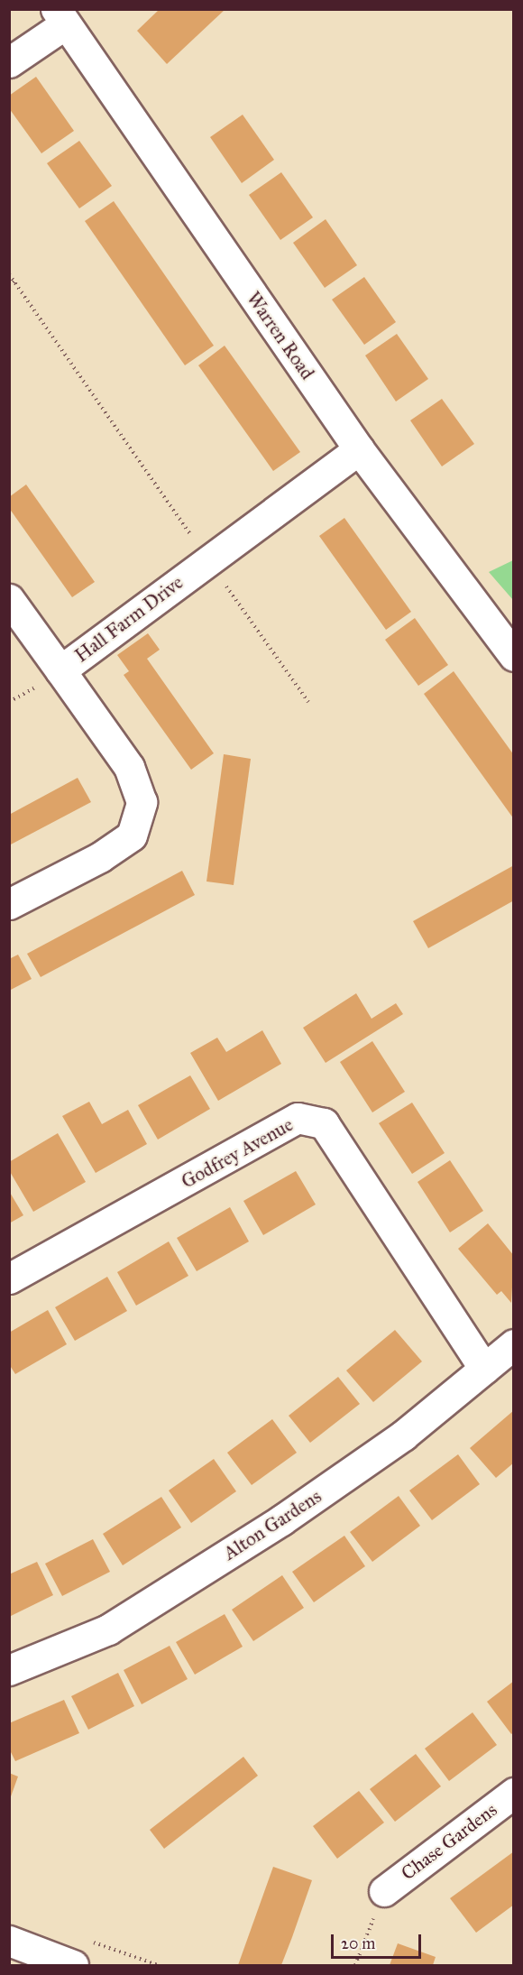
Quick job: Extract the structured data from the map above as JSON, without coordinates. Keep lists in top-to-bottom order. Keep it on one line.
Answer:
{"streets":{"street":["Warren Road","Hall Farm Drive","Godfrey Avenue","Alton Gardens","Chase Gardens"]},"crossings":[["Warren Road","Hall Farm Drive"],["Godfrey Avenue","Alton Gardens"]],"scale_bar":"20 m"}
